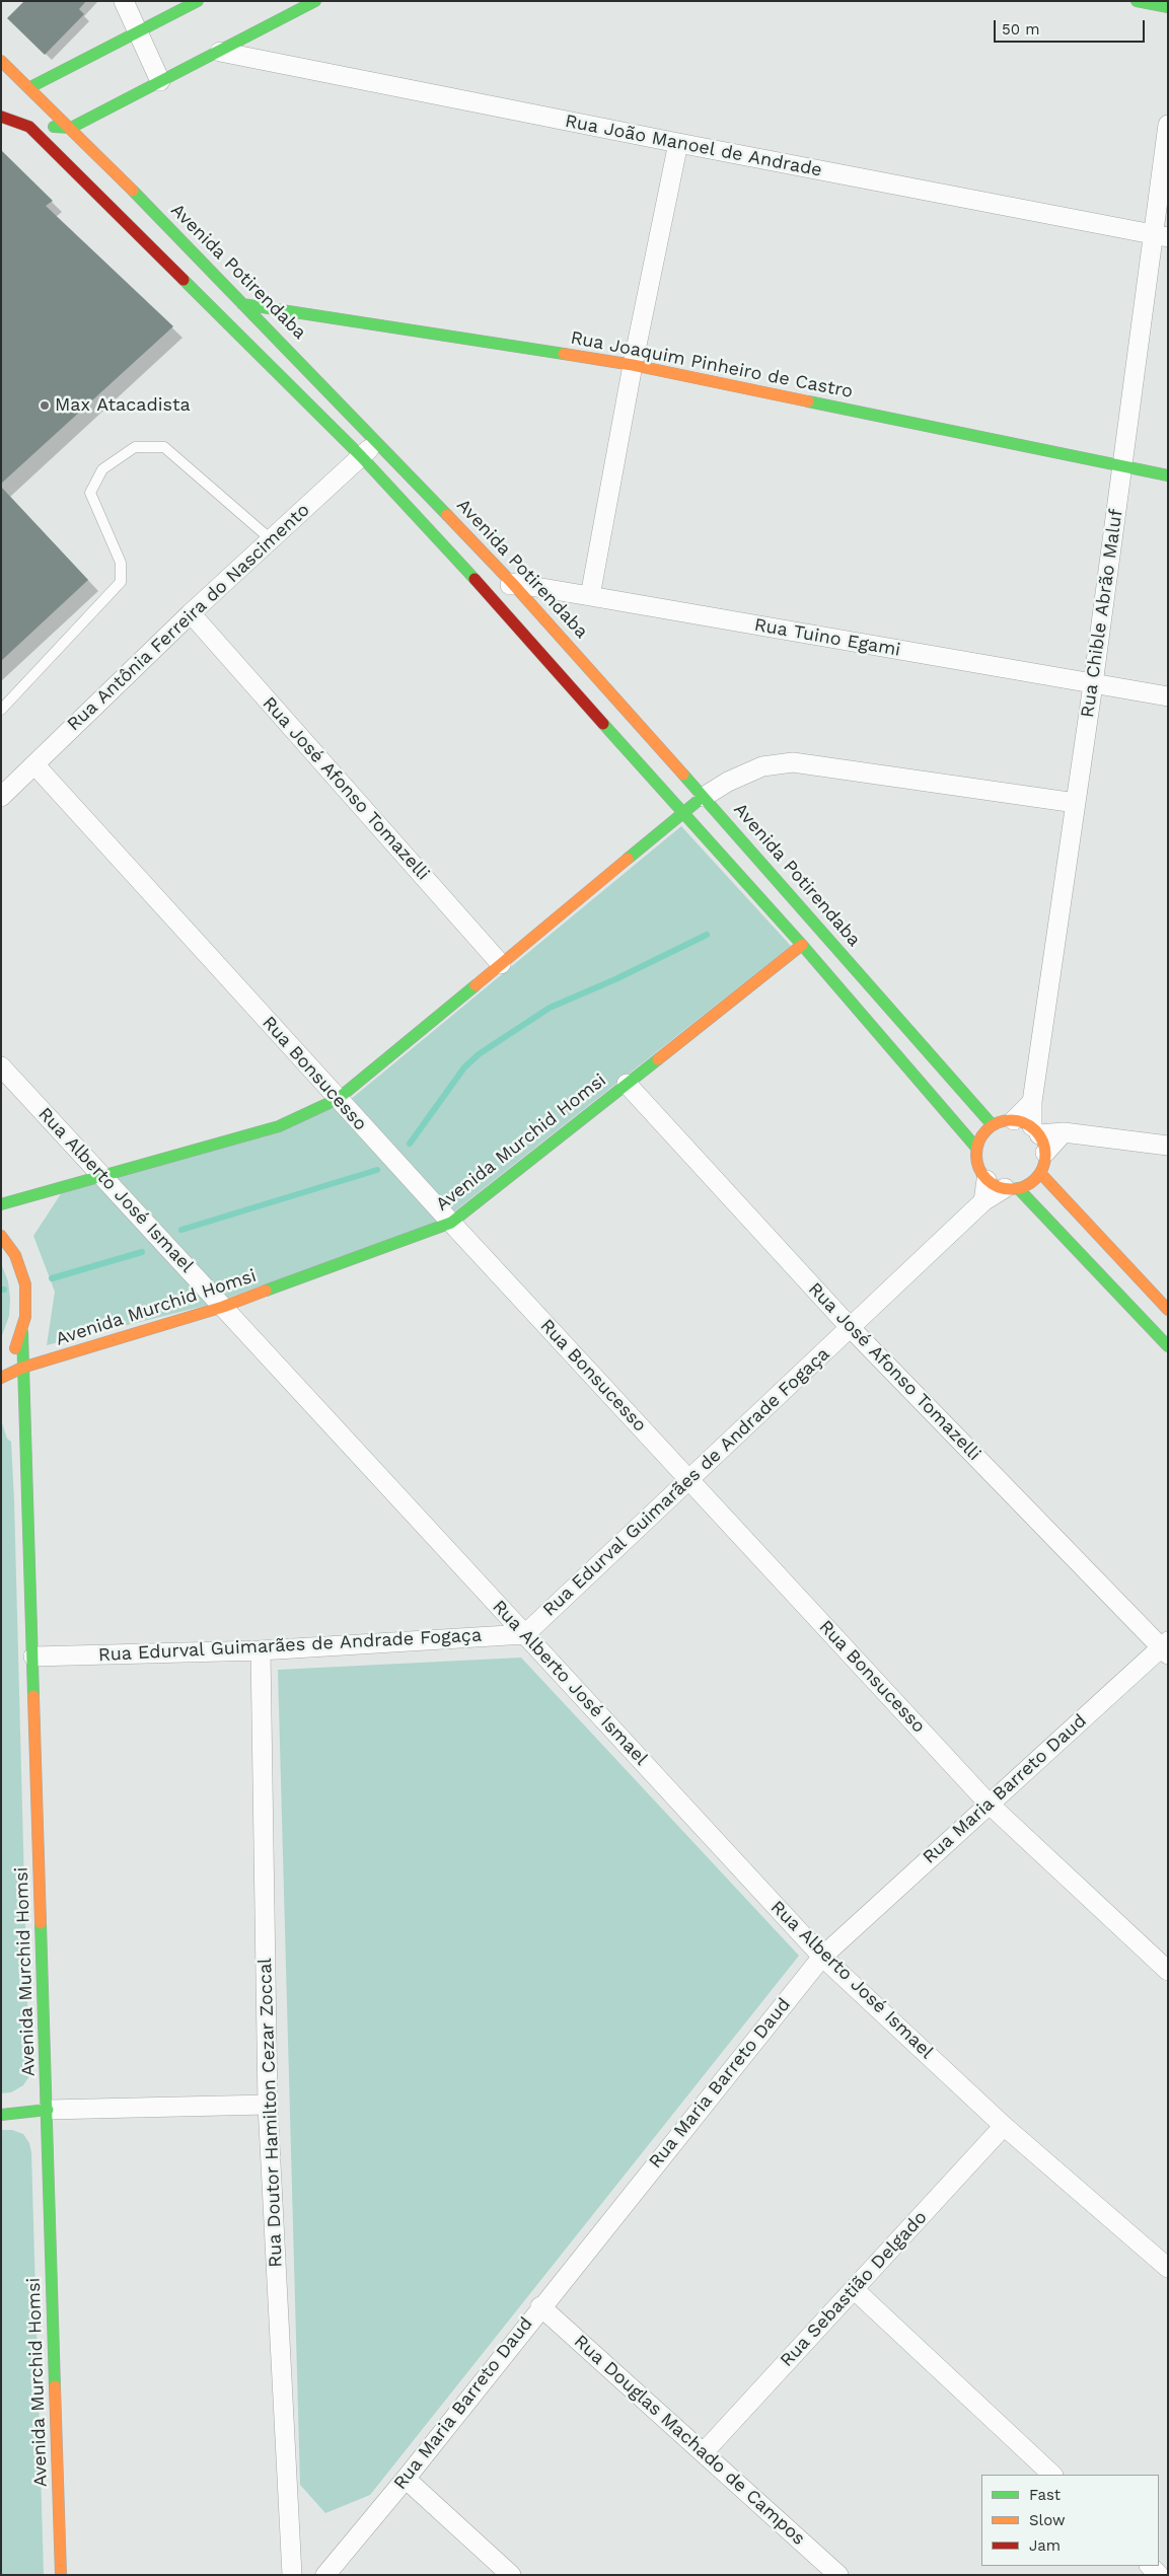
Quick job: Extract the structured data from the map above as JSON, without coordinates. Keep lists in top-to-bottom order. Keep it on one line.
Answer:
{"streets":{"main road":["Avenida Potirendaba","Rua Joaquim Pinheiro de Castro","Avenida Murchid Homsi"],"street":["Rua João Manoel de Andrade","Rua Chible Abrão Maluf","Rua Antônia Ferreira do Nascimento","Rua Tuino Egami","Rua José Afonso Tomazelli","Rua Bonsucesso","Rua Alberto José Ismael","Rua Edurval Guimarães de Andrade Fogaça","Rua Maria Barreto Daud","Rua Doutor Hamilton Cezar Zoccal","Rua Sebastião Delgado","Rua Douglas Machado de Campos"]},"crossings":[["Rua João Manoel de Andrade","Rua Chible Abrão Maluf"],["Avenida Potirendaba","Rua Joaquim Pinheiro de Castro"],["Avenida Potirendaba","Rua Chible Abrão Maluf"],["Avenida Potirendaba","Rua Antônia Ferreira do Nascimento"],["Avenida Potirendaba","Rua Tuino Egami"],["Avenida Potirendaba","Rua Edurval Guimarães de Andrade Fogaça"],["Rua Joaquim Pinheiro de Castro","Rua Chible Abrão Maluf"],["Rua Chible Abrão Maluf","Rua Tuino Egami"],["Rua Chible Abrão Maluf","Rua Edurval Guimarães de Andrade Fogaça"],["Rua Antônia Ferreira do Nascimento","Rua José Afonso Tomazelli"],["Rua Antônia Ferreira do Nascimento","Rua Bonsucesso"],["Rua José Afonso Tomazelli","Avenida Murchid Homsi"],["Rua José Afonso Tomazelli","Rua Edurval Guimarães de Andrade Fogaça"],["Rua José Afonso Tomazelli","Rua Maria Barreto Daud"],["Rua Bonsucesso","Avenida Murchid Homsi"],["Rua Bonsucesso","Rua Edurval Guimarães de Andrade Fogaça"],["Rua Bonsucesso","Rua Maria Barreto Daud"],["Avenida Murchid Homsi","Rua Alberto José Ismael"],["Avenida Murchid Homsi","Rua Edurval Guimarães de Andrade Fogaça"],["Rua Alberto José Ismael","Rua Edurval Guimarães de Andrade Fogaça"],["Rua Alberto José Ismael","Rua Maria Barreto Daud"],["Rua Alberto José Ismael","Rua Sebastião Delgado"],["Rua Edurval Guimarães de Andrade Fogaça","Rua Doutor Hamilton Cezar Zoccal"],["Rua Maria Barreto Daud","Rua Douglas Machado de Campos"],["Rua Sebastião Delgado","Rua Douglas Machado de Campos"]],"places":["Max Atacadista"],"legend":["Fast","Slow","Jam"],"scale_bar":"50 m"}
